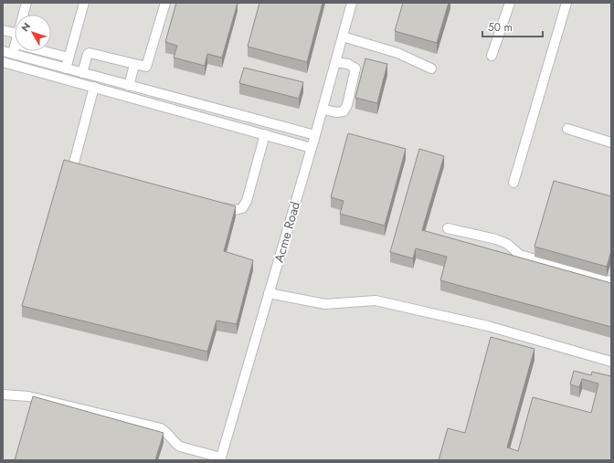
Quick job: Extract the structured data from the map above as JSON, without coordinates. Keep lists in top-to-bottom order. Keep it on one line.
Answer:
{"streets":{"street":["Acme Road"]},"scale_bar":"50 m","north":"top left"}
